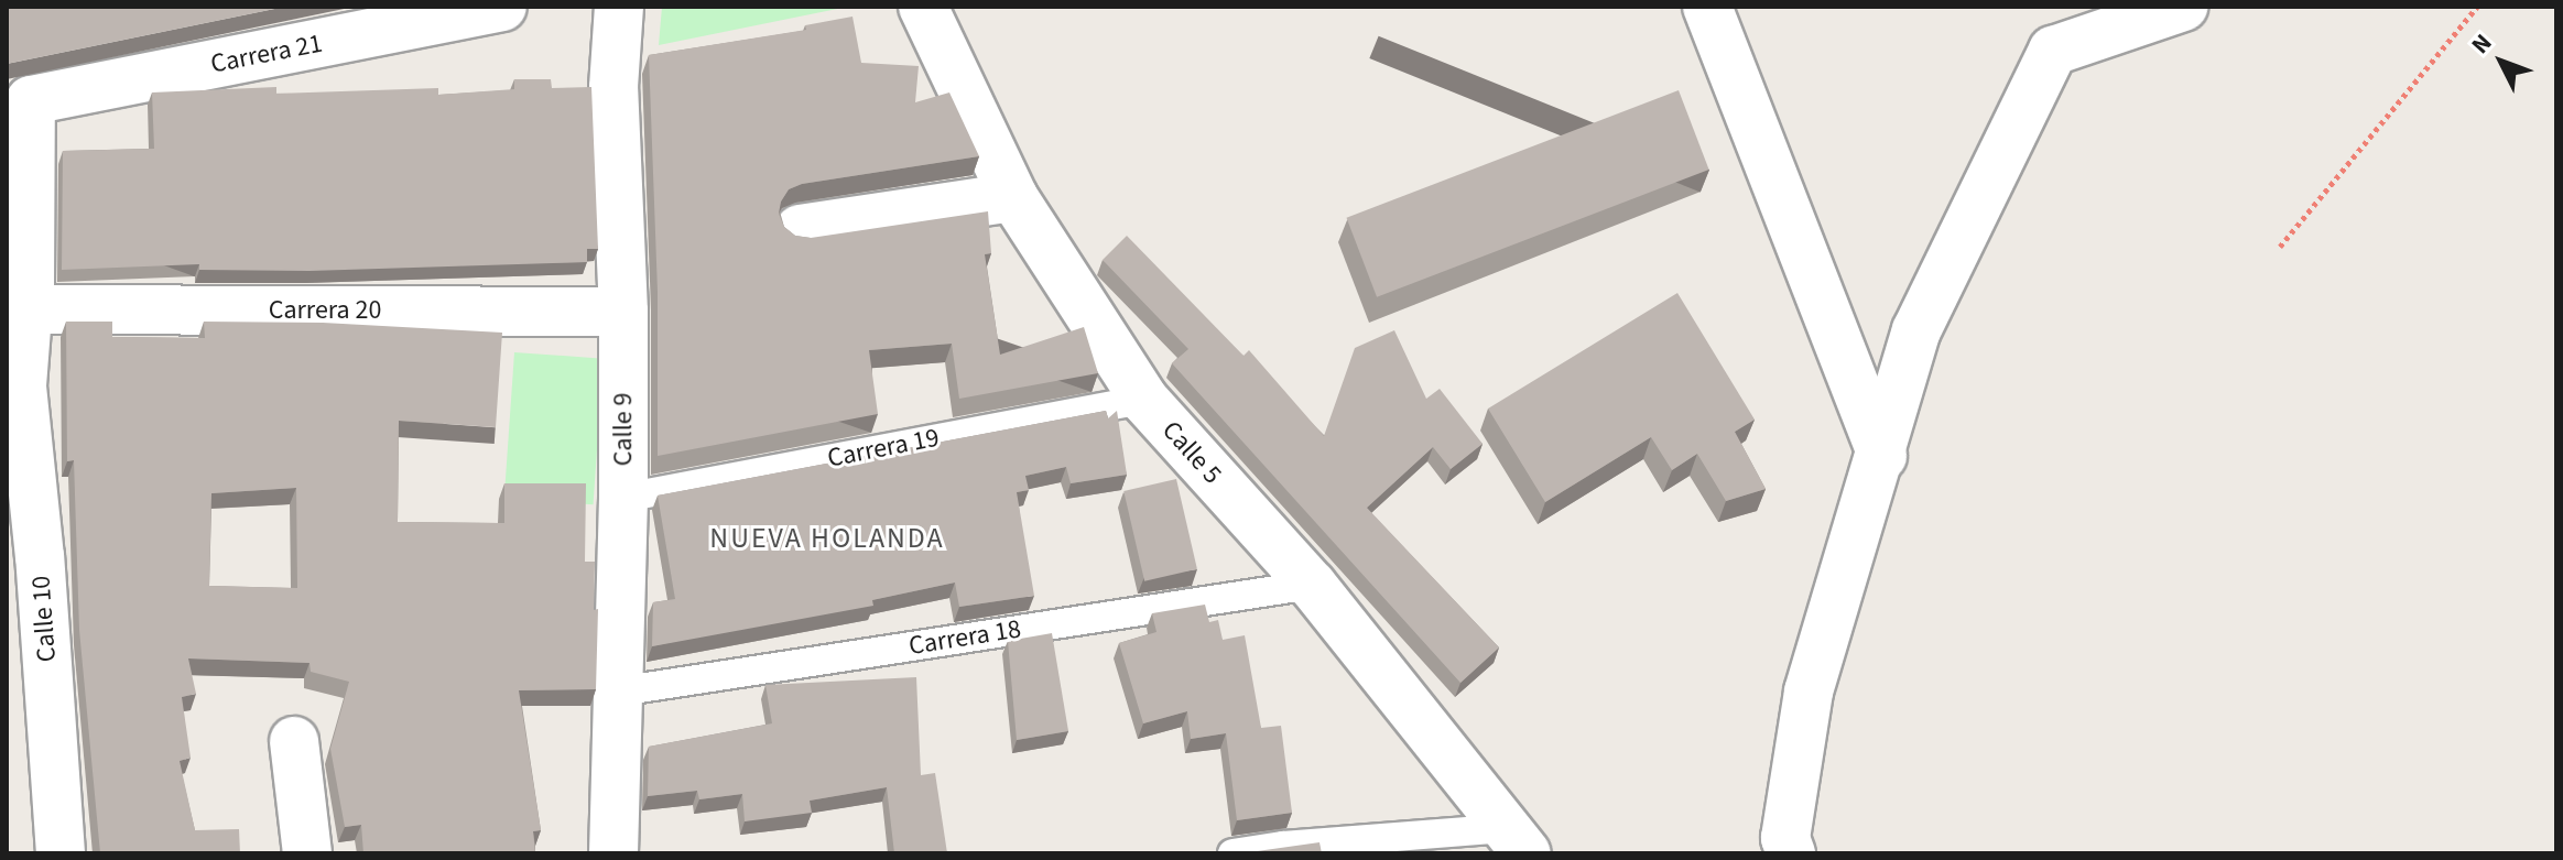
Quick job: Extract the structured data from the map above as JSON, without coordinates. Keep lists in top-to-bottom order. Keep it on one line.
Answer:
{"streets":{"street":["Carrera 21","Carrera 20","Calle 9","Calle 5","Calle 10"],"lane":["Carrera 19","Carrera 18"]},"crossings":[["Carrera 21","Calle 10"],["Carrera 20","Calle 9"],["Carrera 20","Calle 10"],["Calle 9","Carrera 19"],["Calle 9","Carrera 18"],["Carrera 19","Calle 5"],["Calle 5","Carrera 18"]],"districts":["NUEVA HOLANDA"],"north":"top left"}
